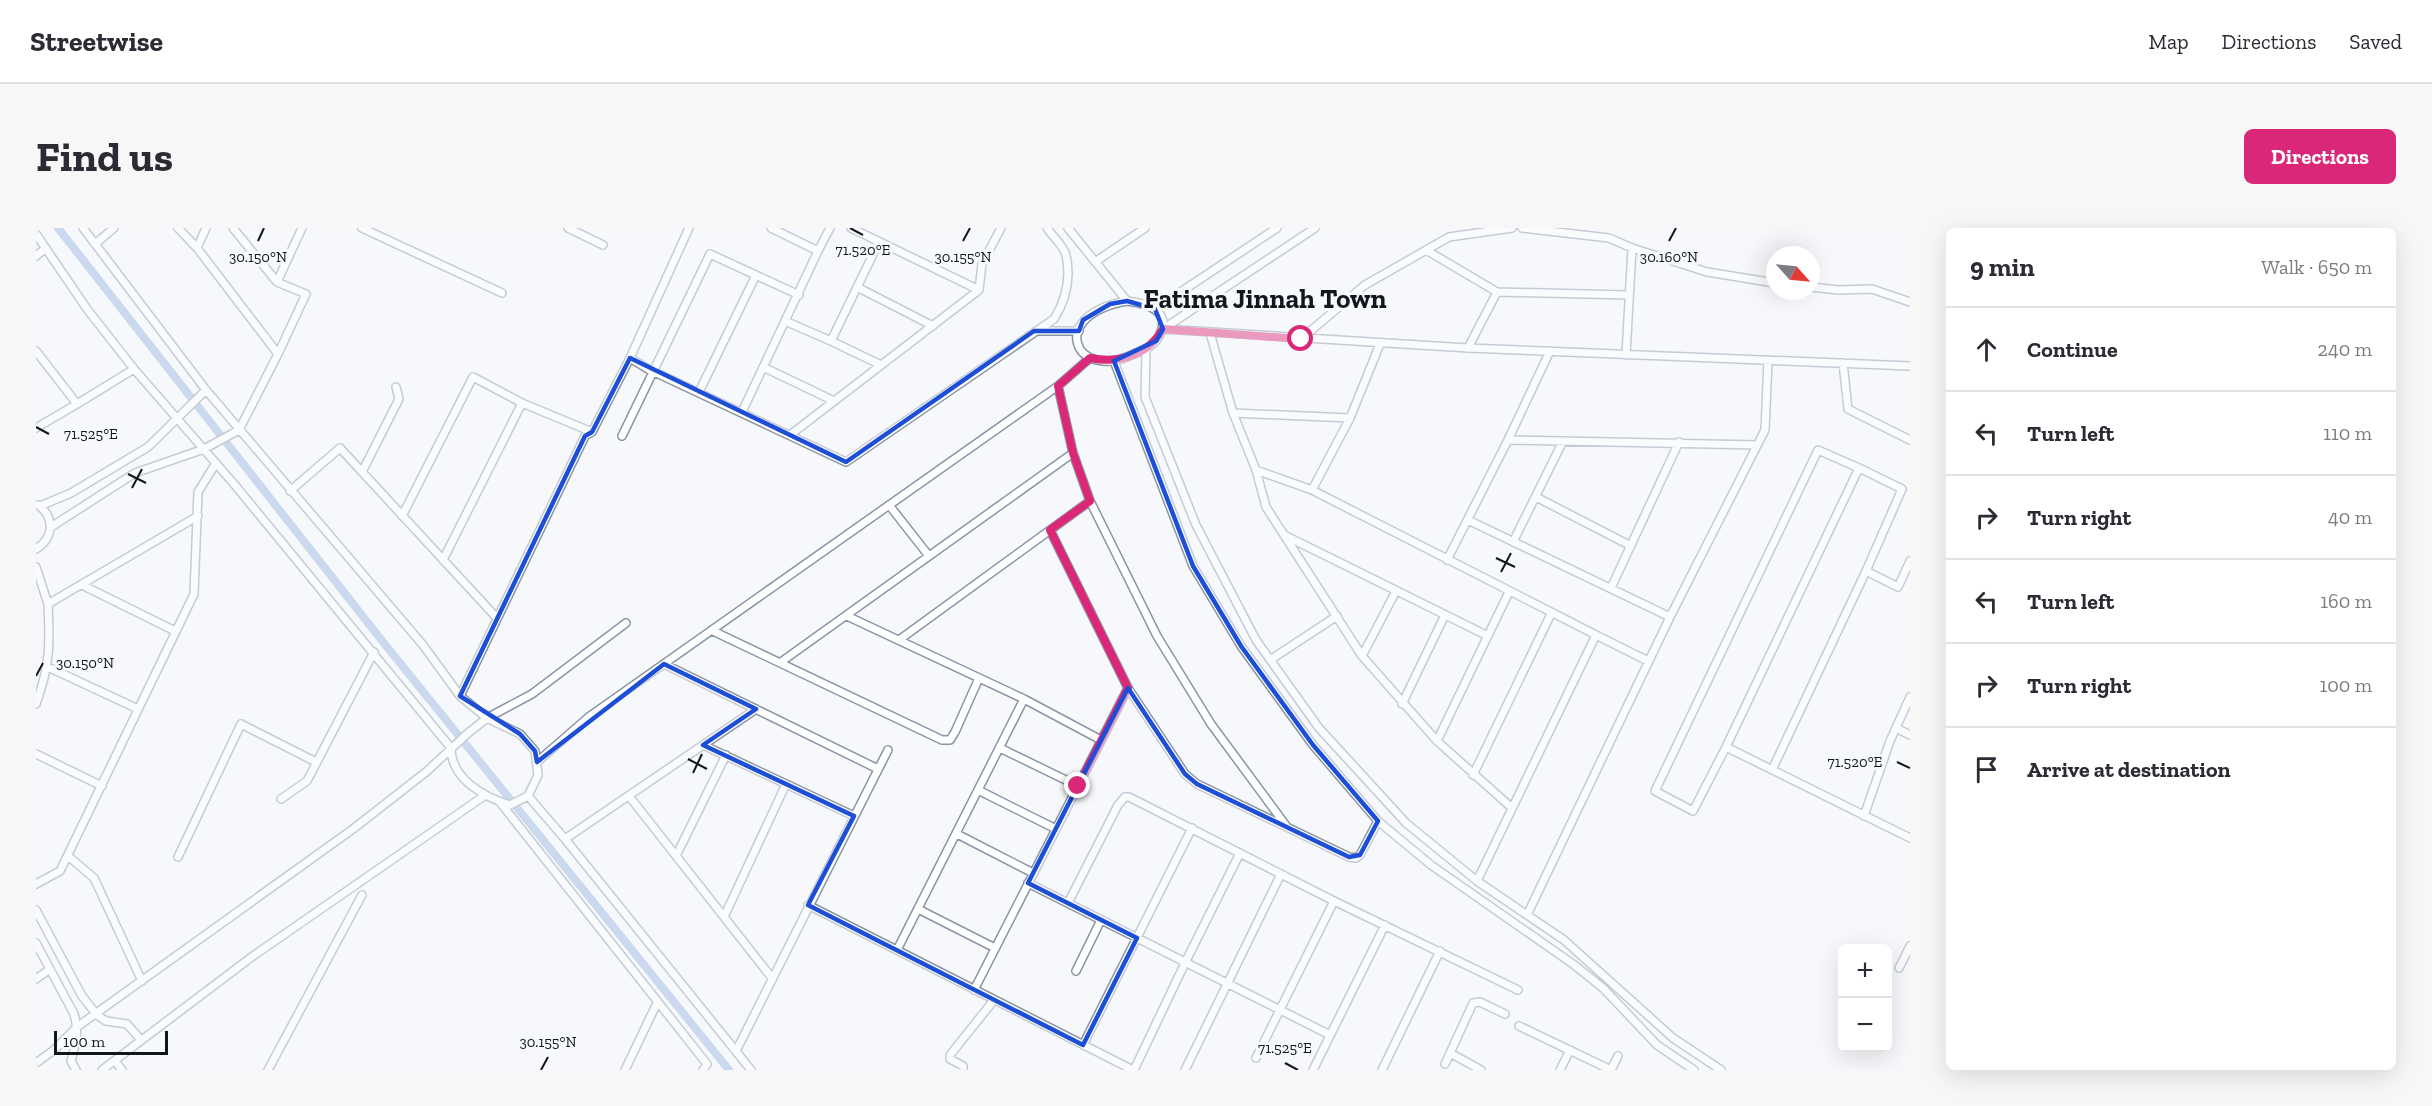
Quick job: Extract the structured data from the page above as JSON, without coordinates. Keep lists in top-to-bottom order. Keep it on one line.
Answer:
{"districts":["Fatima Jinnah Town"],"scale_bar":"100 m","north":"bottom right","page":{"header":"Streetwise","nav":["Map","Directions","Saved"],"buttons":"Directions","title":"Find us","heading":["9 min","Walk · 650 m"],"list":[["Continue","240 m"],["Turn left","110 m"],["Turn right","40 m"],["Turn left","160 m"],["Turn right","100 m"],"Arrive at destination"],"map_buttons":["+","−"],"scale":"100 m"},"coordinates":["71.520°E","30.150°N","30.155°N","30.160°N","71.525°E"]}
